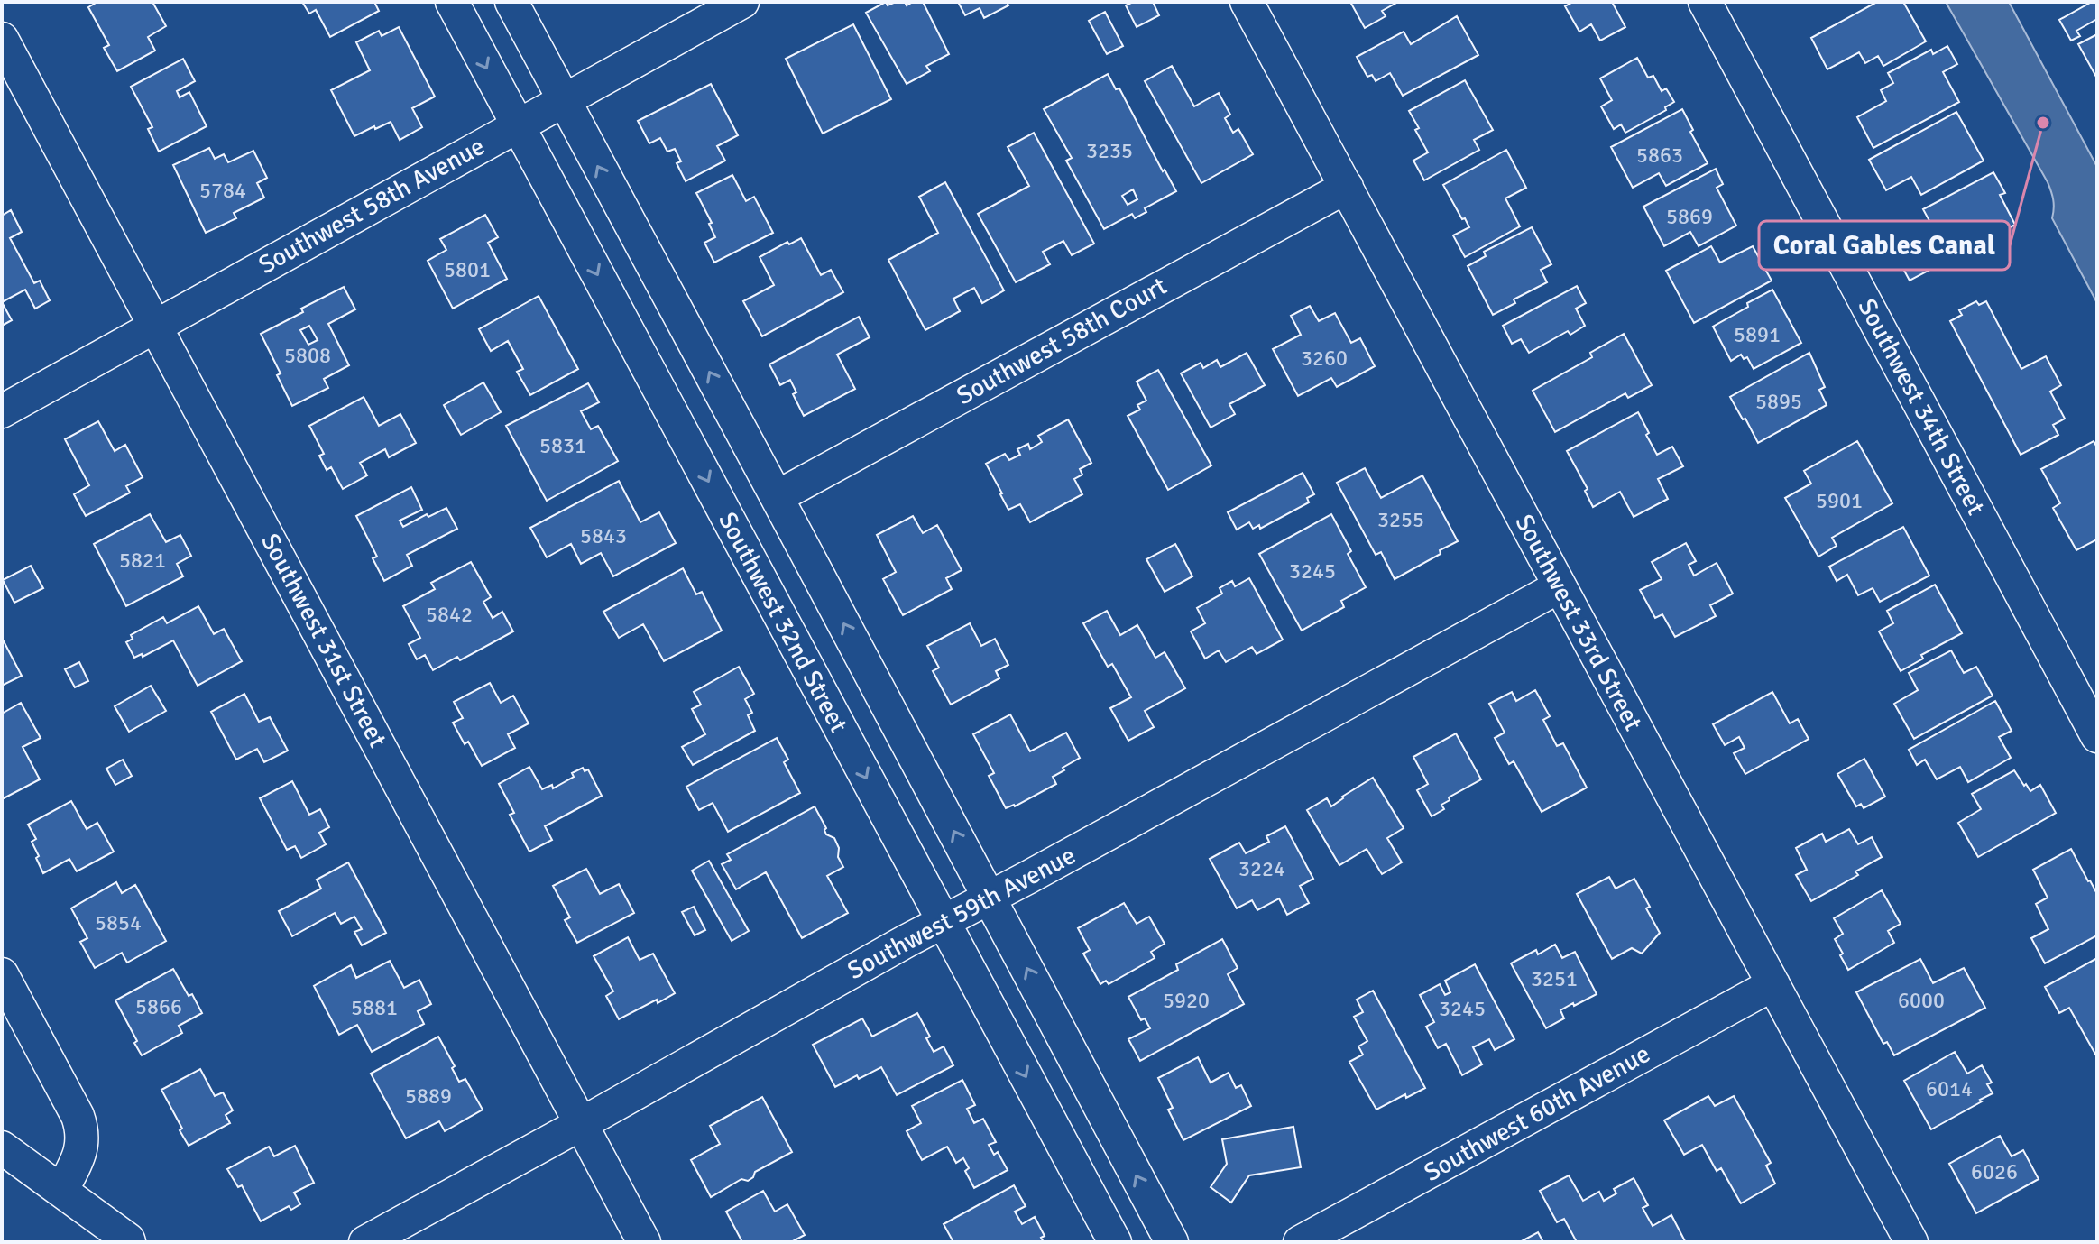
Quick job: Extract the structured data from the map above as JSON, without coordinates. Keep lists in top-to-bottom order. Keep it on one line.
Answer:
{"streets":{"street":["Southwest 58th Avenue","Southwest 58th Court","Southwest 34th Street","Southwest 32nd Street","Southwest 33rd Street","Southwest 31st Street","Southwest 59th Avenue","Southwest 60th Avenue"]},"crossings":[["Southwest 58th Avenue","Southwest 32nd Street"],["Southwest 58th Avenue","Southwest 31st Street"],["Southwest 58th Court","Southwest 33rd Street"],["Southwest 32nd Street","Southwest 59th Avenue"],["Southwest 33rd Street","Southwest 59th Avenue"],["Southwest 33rd Street","Southwest 60th Avenue"],["Southwest 31st Street","Southwest 59th Avenue"]],"places":["Coral Gables Canal"],"house_numbers":["3235","5863","5784","5869","5801","5891","5808","3260","5895","5831","5901","3255","5843","5821","3245","5842","3224","5854","3251","5920","6000","5866","5881","3245","6014","5889","6026"]}
